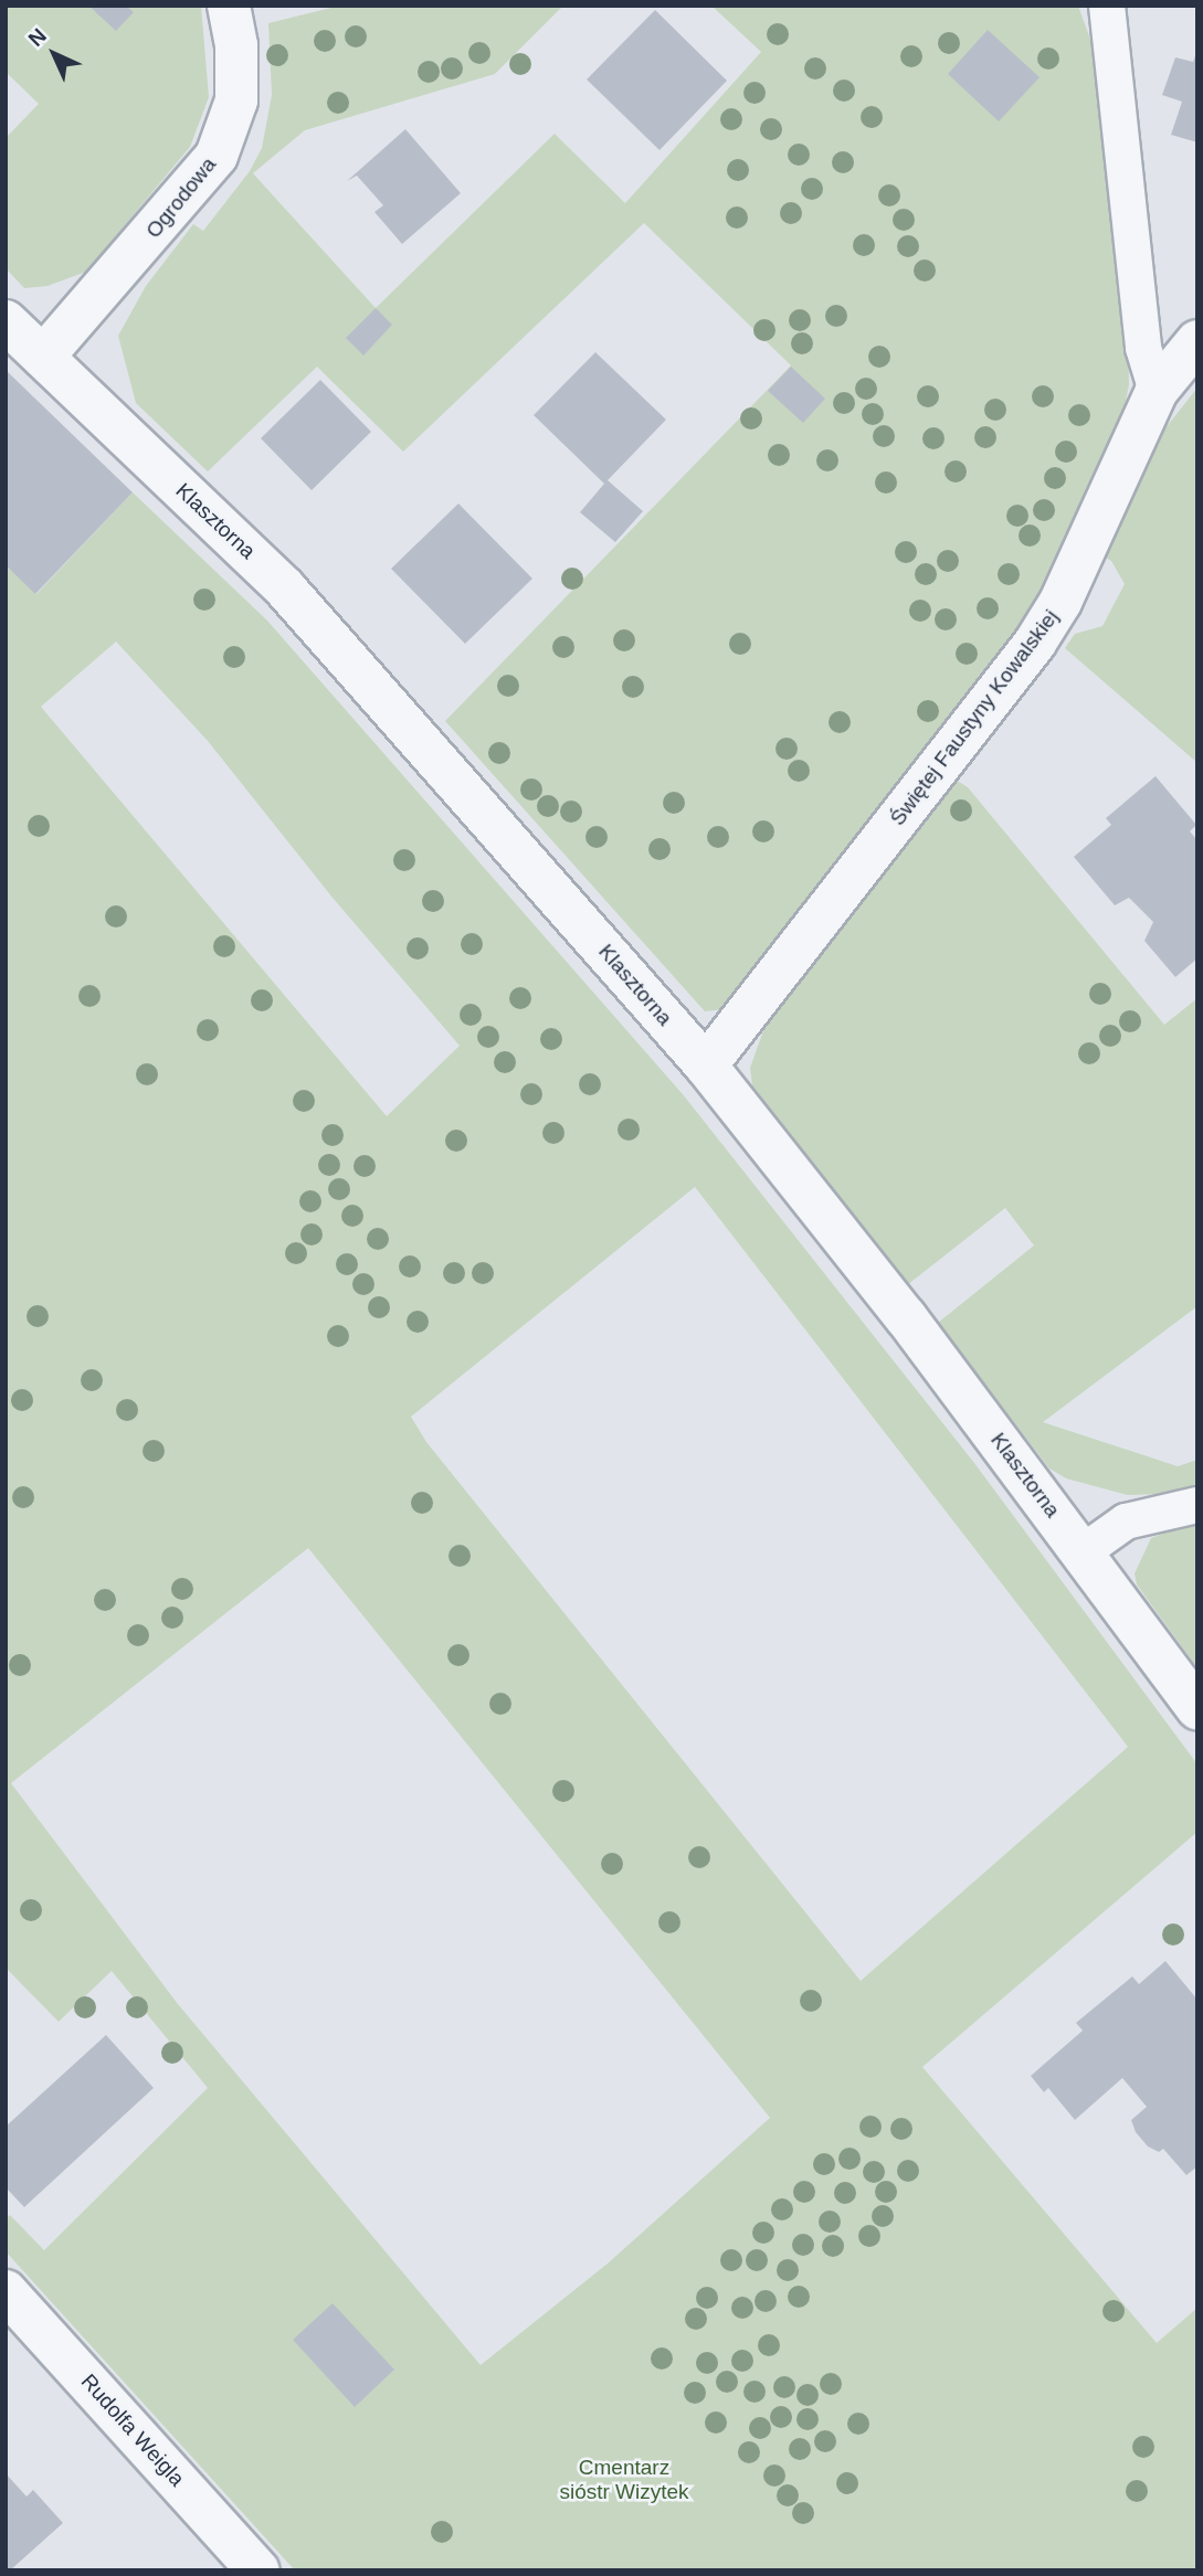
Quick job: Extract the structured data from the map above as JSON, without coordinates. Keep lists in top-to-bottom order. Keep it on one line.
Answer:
{"streets":{"street":["Ogrodowa","Klasztorna","Świętej Faustyny Kowalskiej","Rudolfa Weigla"]},"crossings":[["Ogrodowa","Klasztorna"],["Klasztorna","Świętej Faustyny Kowalskiej"]],"parks":["Cmentarz sióstr Wizytek"],"north":"top left"}
